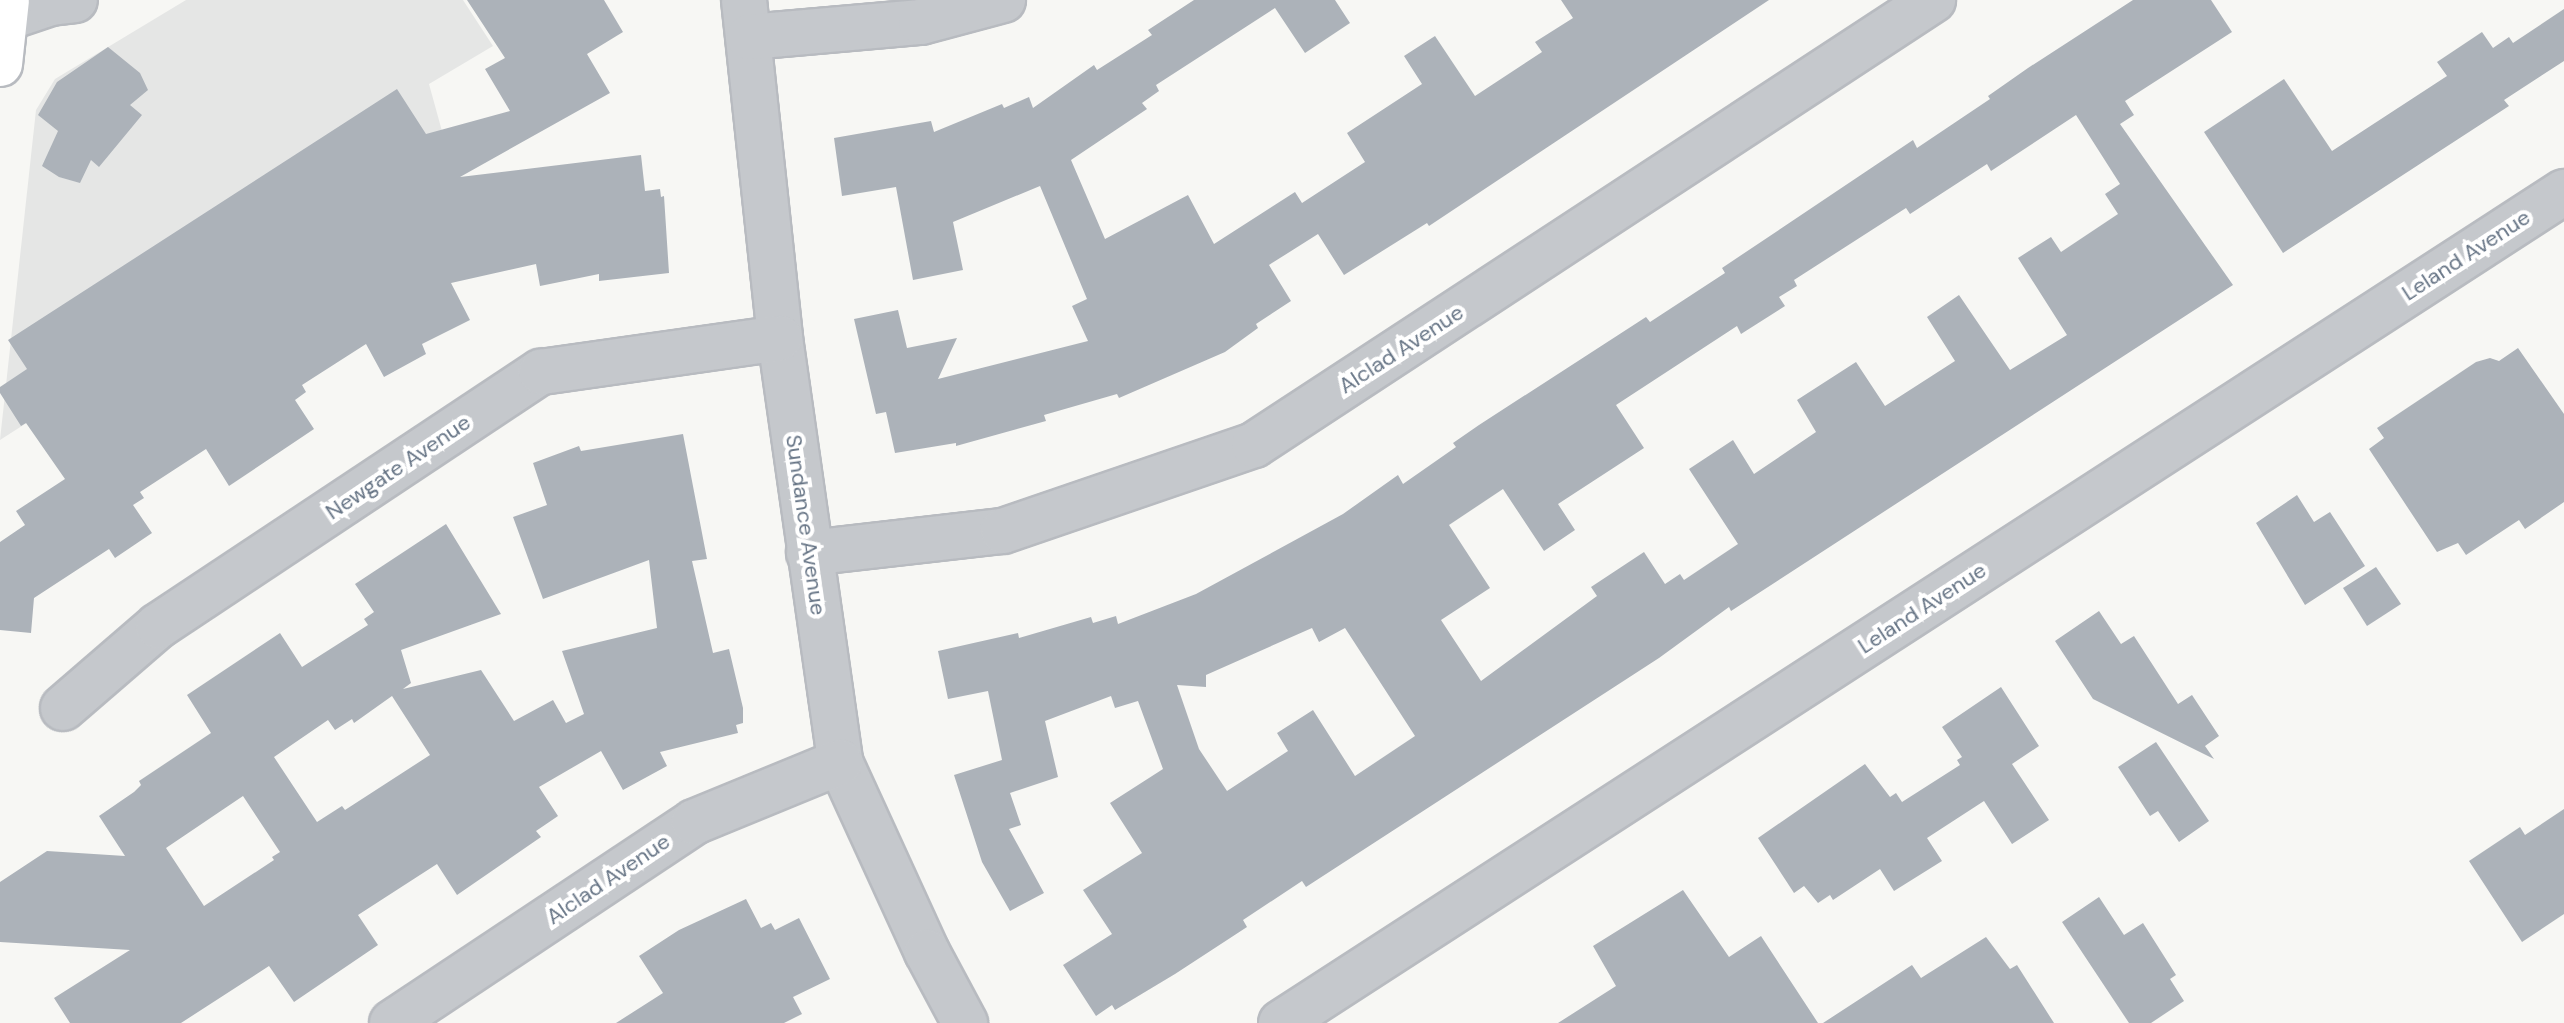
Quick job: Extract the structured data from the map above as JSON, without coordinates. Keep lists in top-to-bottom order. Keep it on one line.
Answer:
{"streets":{"street":["Leland Avenue","Alclad Avenue","Newgate Avenue","Sundance Avenue"]},"crossings":[["Alclad Avenue","Sundance Avenue"],["Newgate Avenue","Sundance Avenue"]]}
